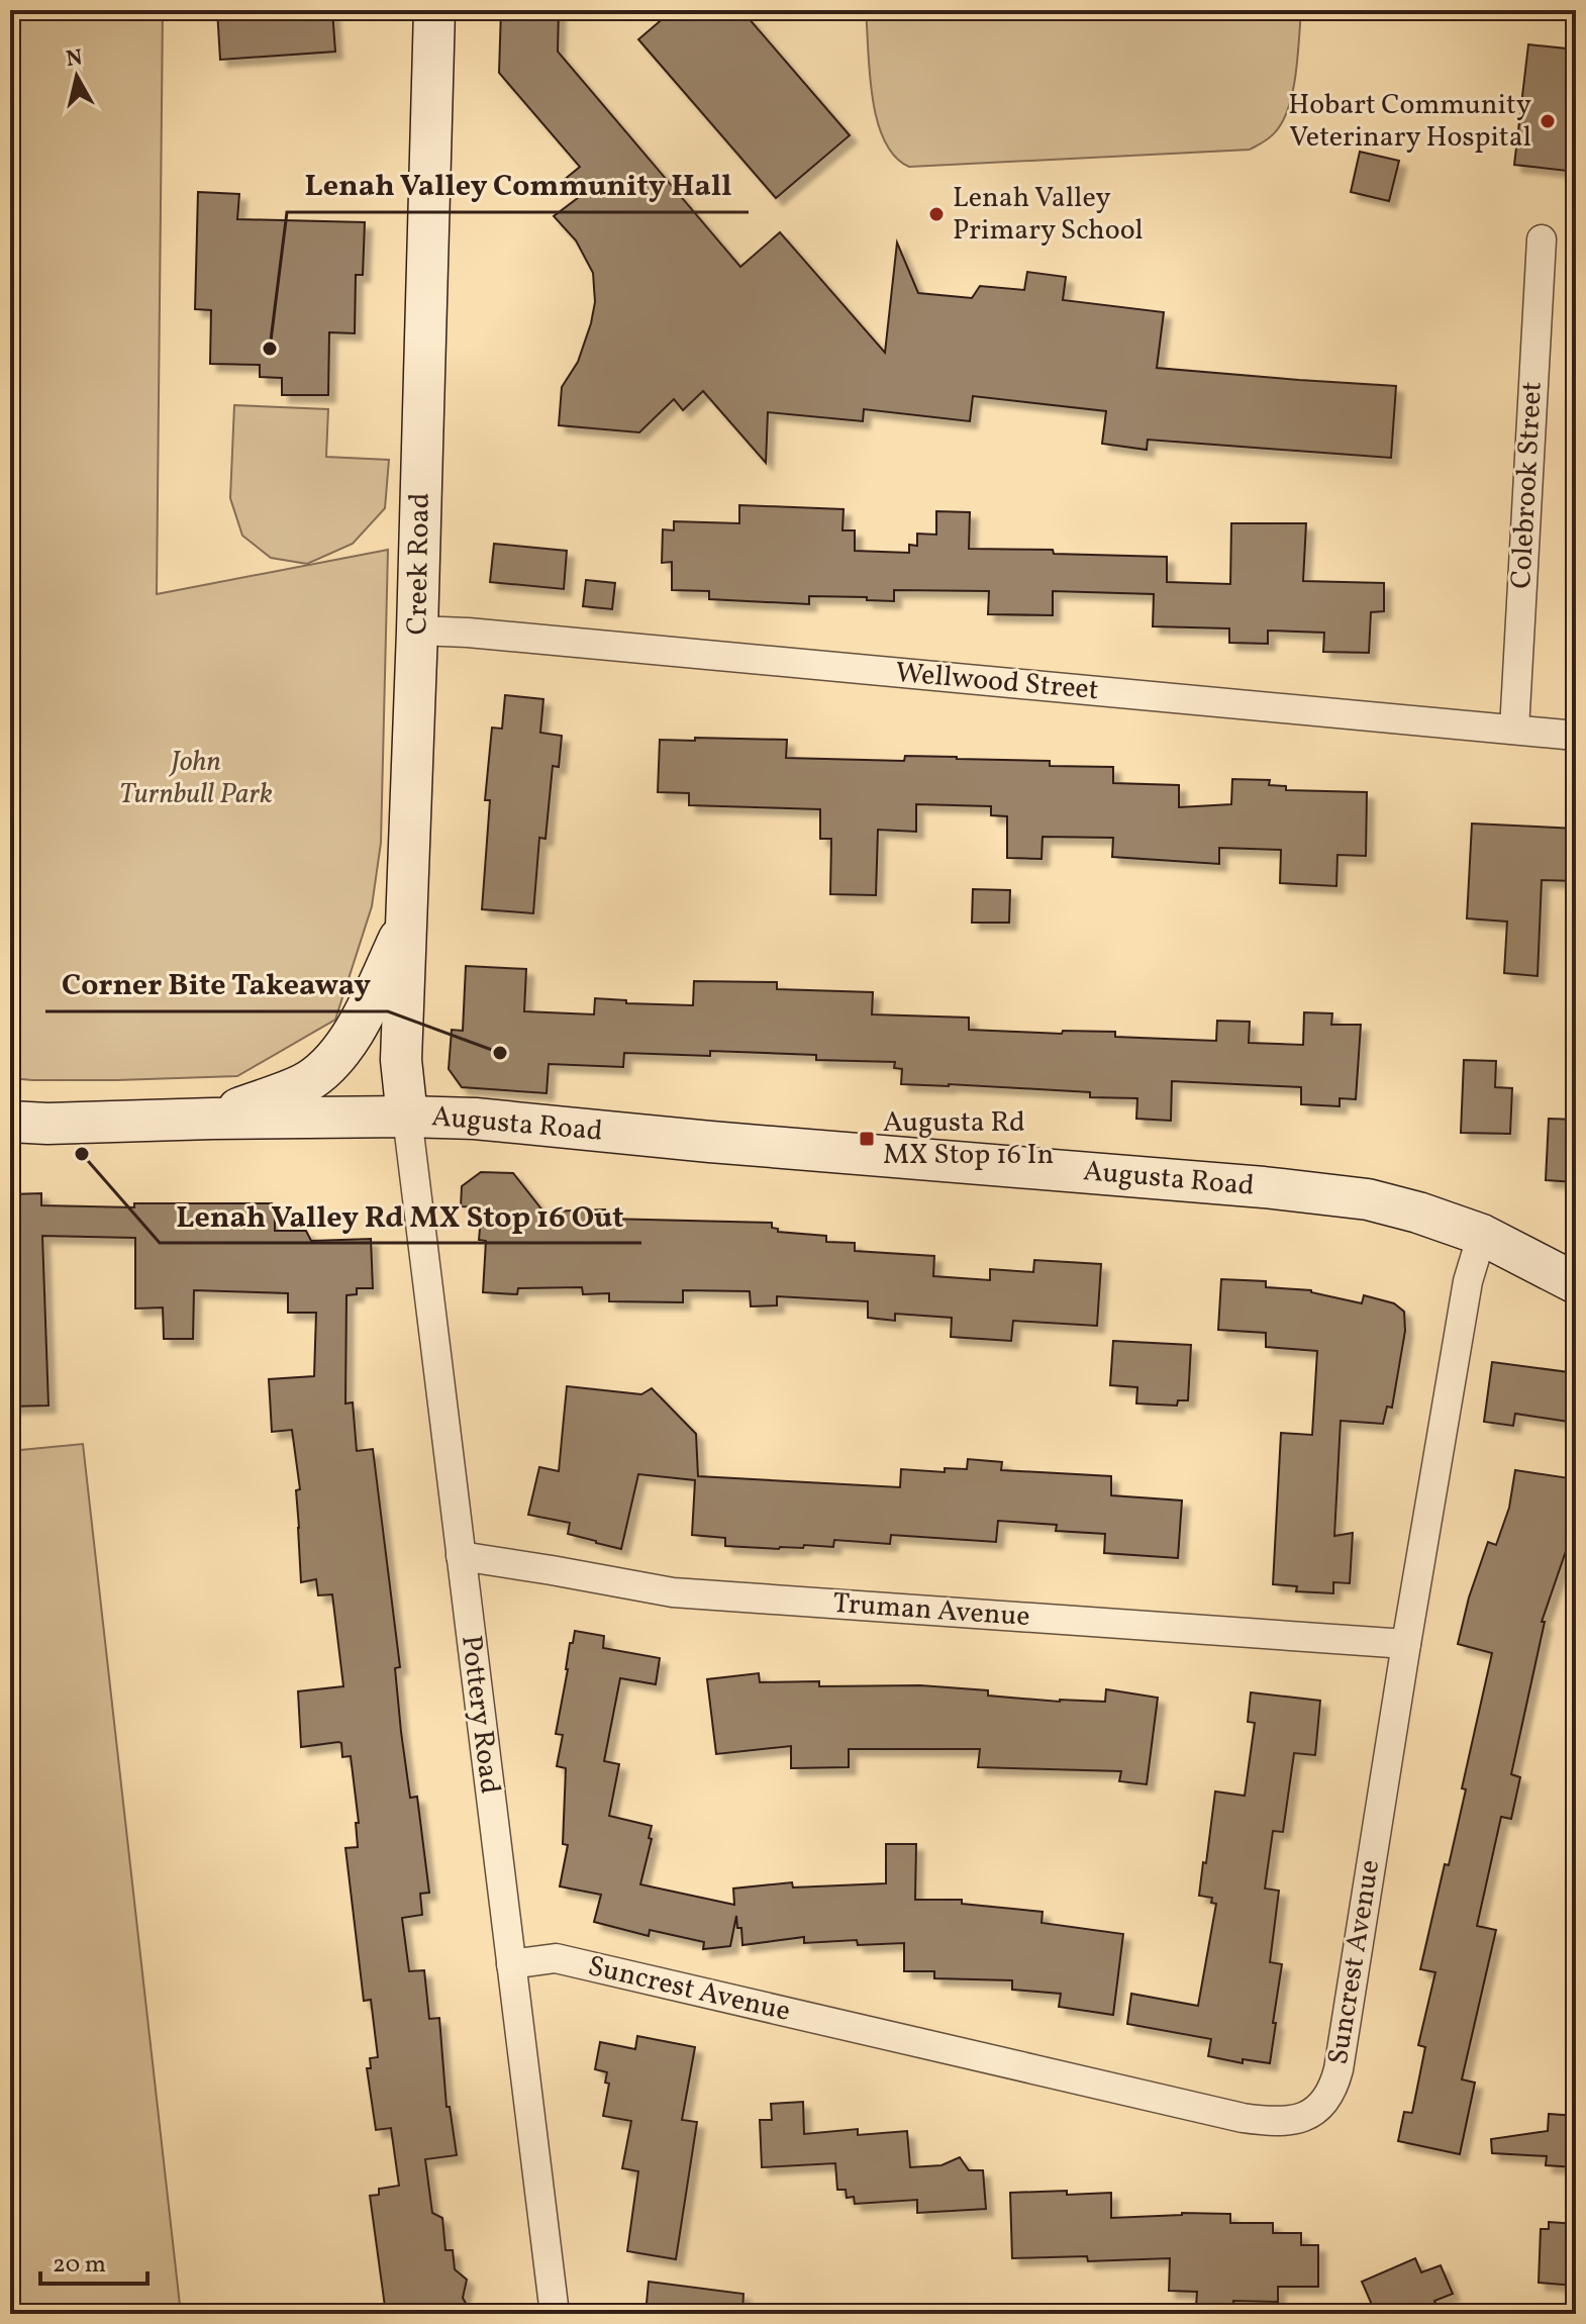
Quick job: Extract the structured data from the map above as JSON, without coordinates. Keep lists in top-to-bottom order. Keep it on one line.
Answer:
{"streets":{"street":["Colebrook Street","Creek Road","Wellwood Street","Augusta Road","Truman Avenue","Pottery Road","Suncrest Avenue"]},"crossings":[["Colebrook Street","Wellwood Street"],["Creek Road","Wellwood Street"],["Creek Road","Augusta Road"],["Creek Road","Pottery Road"],["Augusta Road","Pottery Road"],["Augusta Road","Suncrest Avenue"],["Truman Avenue","Pottery Road"],["Truman Avenue","Suncrest Avenue"],["Pottery Road","Suncrest Avenue"]],"parks":["John Turnbull Park"],"places":{"other":["Hobart Community Veterinary Hospital","Lenah Valley Primary School","Lenah Valley Community Hall","Corner Bite Takeaway","Lenah Valley Rd MX Stop 16 Out"],"transit":["Augusta Rd MX Stop 16 In"]},"scale_bar":"20 m","north":"top"}
